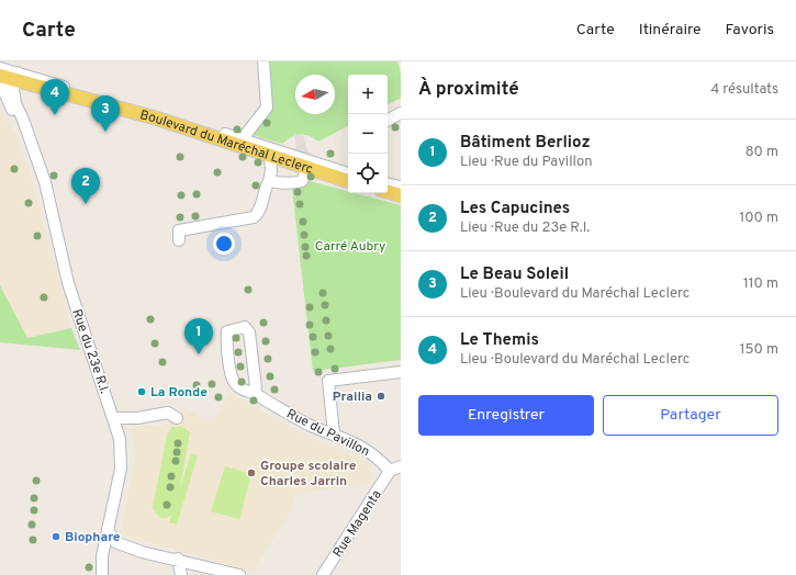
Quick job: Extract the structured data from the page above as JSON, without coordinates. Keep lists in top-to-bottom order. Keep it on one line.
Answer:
{"streets":{"main road":["Boulevard du Maréchal Leclerc"],"street":["Rue du 23e R.I.","Rue du Pavillon","Rue Magenta"]},"crossings":[["Boulevard du Maréchal Leclerc","Rue du 23e R.I."],["Rue du Pavillon","Rue Magenta"]],"parks":["Carré Aubry"],"places":["La Ronde","Prailia","Groupe scolaire Charles Jarrin","Biophare"],"north":"left","page":{"header":"Carte","nav":["Carte","Itinéraire","Favoris"],"heading":["À proximité","4 résultats"],"map_buttons":["+","−"],"pins":["4","3","2","1"],"list":[{"mark":"1","name":"Bâtiment Berlioz","note":"Lieu · Rue du Pavillon","value":"80 m"},{"mark":"2","name":"Les Capucines","note":"Lieu · Rue du 23e R.I.","value":"100 m"},{"mark":"3","name":"Le Beau Soleil","note":"Lieu · Boulevard du Maréchal Leclerc","value":"110 m"},{"mark":"4","name":"Le Themis","note":"Lieu · Boulevard du Maréchal Leclerc","value":"150 m"}],"buttons":["Enregistrer","Partager"]}}
